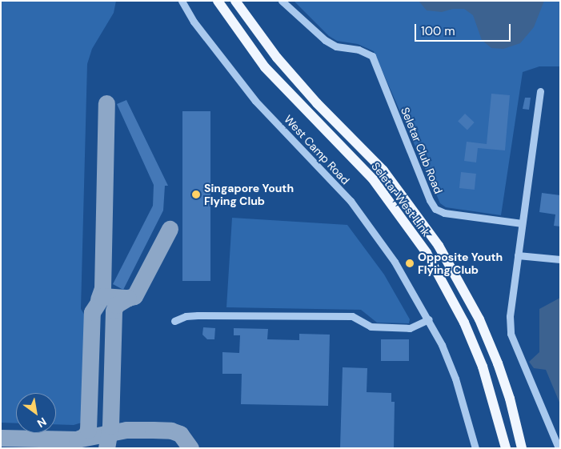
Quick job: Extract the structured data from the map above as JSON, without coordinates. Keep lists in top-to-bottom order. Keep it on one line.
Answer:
{"streets":{"main road":["Seletar West Link"],"street":["West Camp Road","Seletar Club Road"]},"places":["Singapore Youth Flying Club","Opposite Youth Flying Club"],"scale_bar":"100 m","north":"bottom right"}
